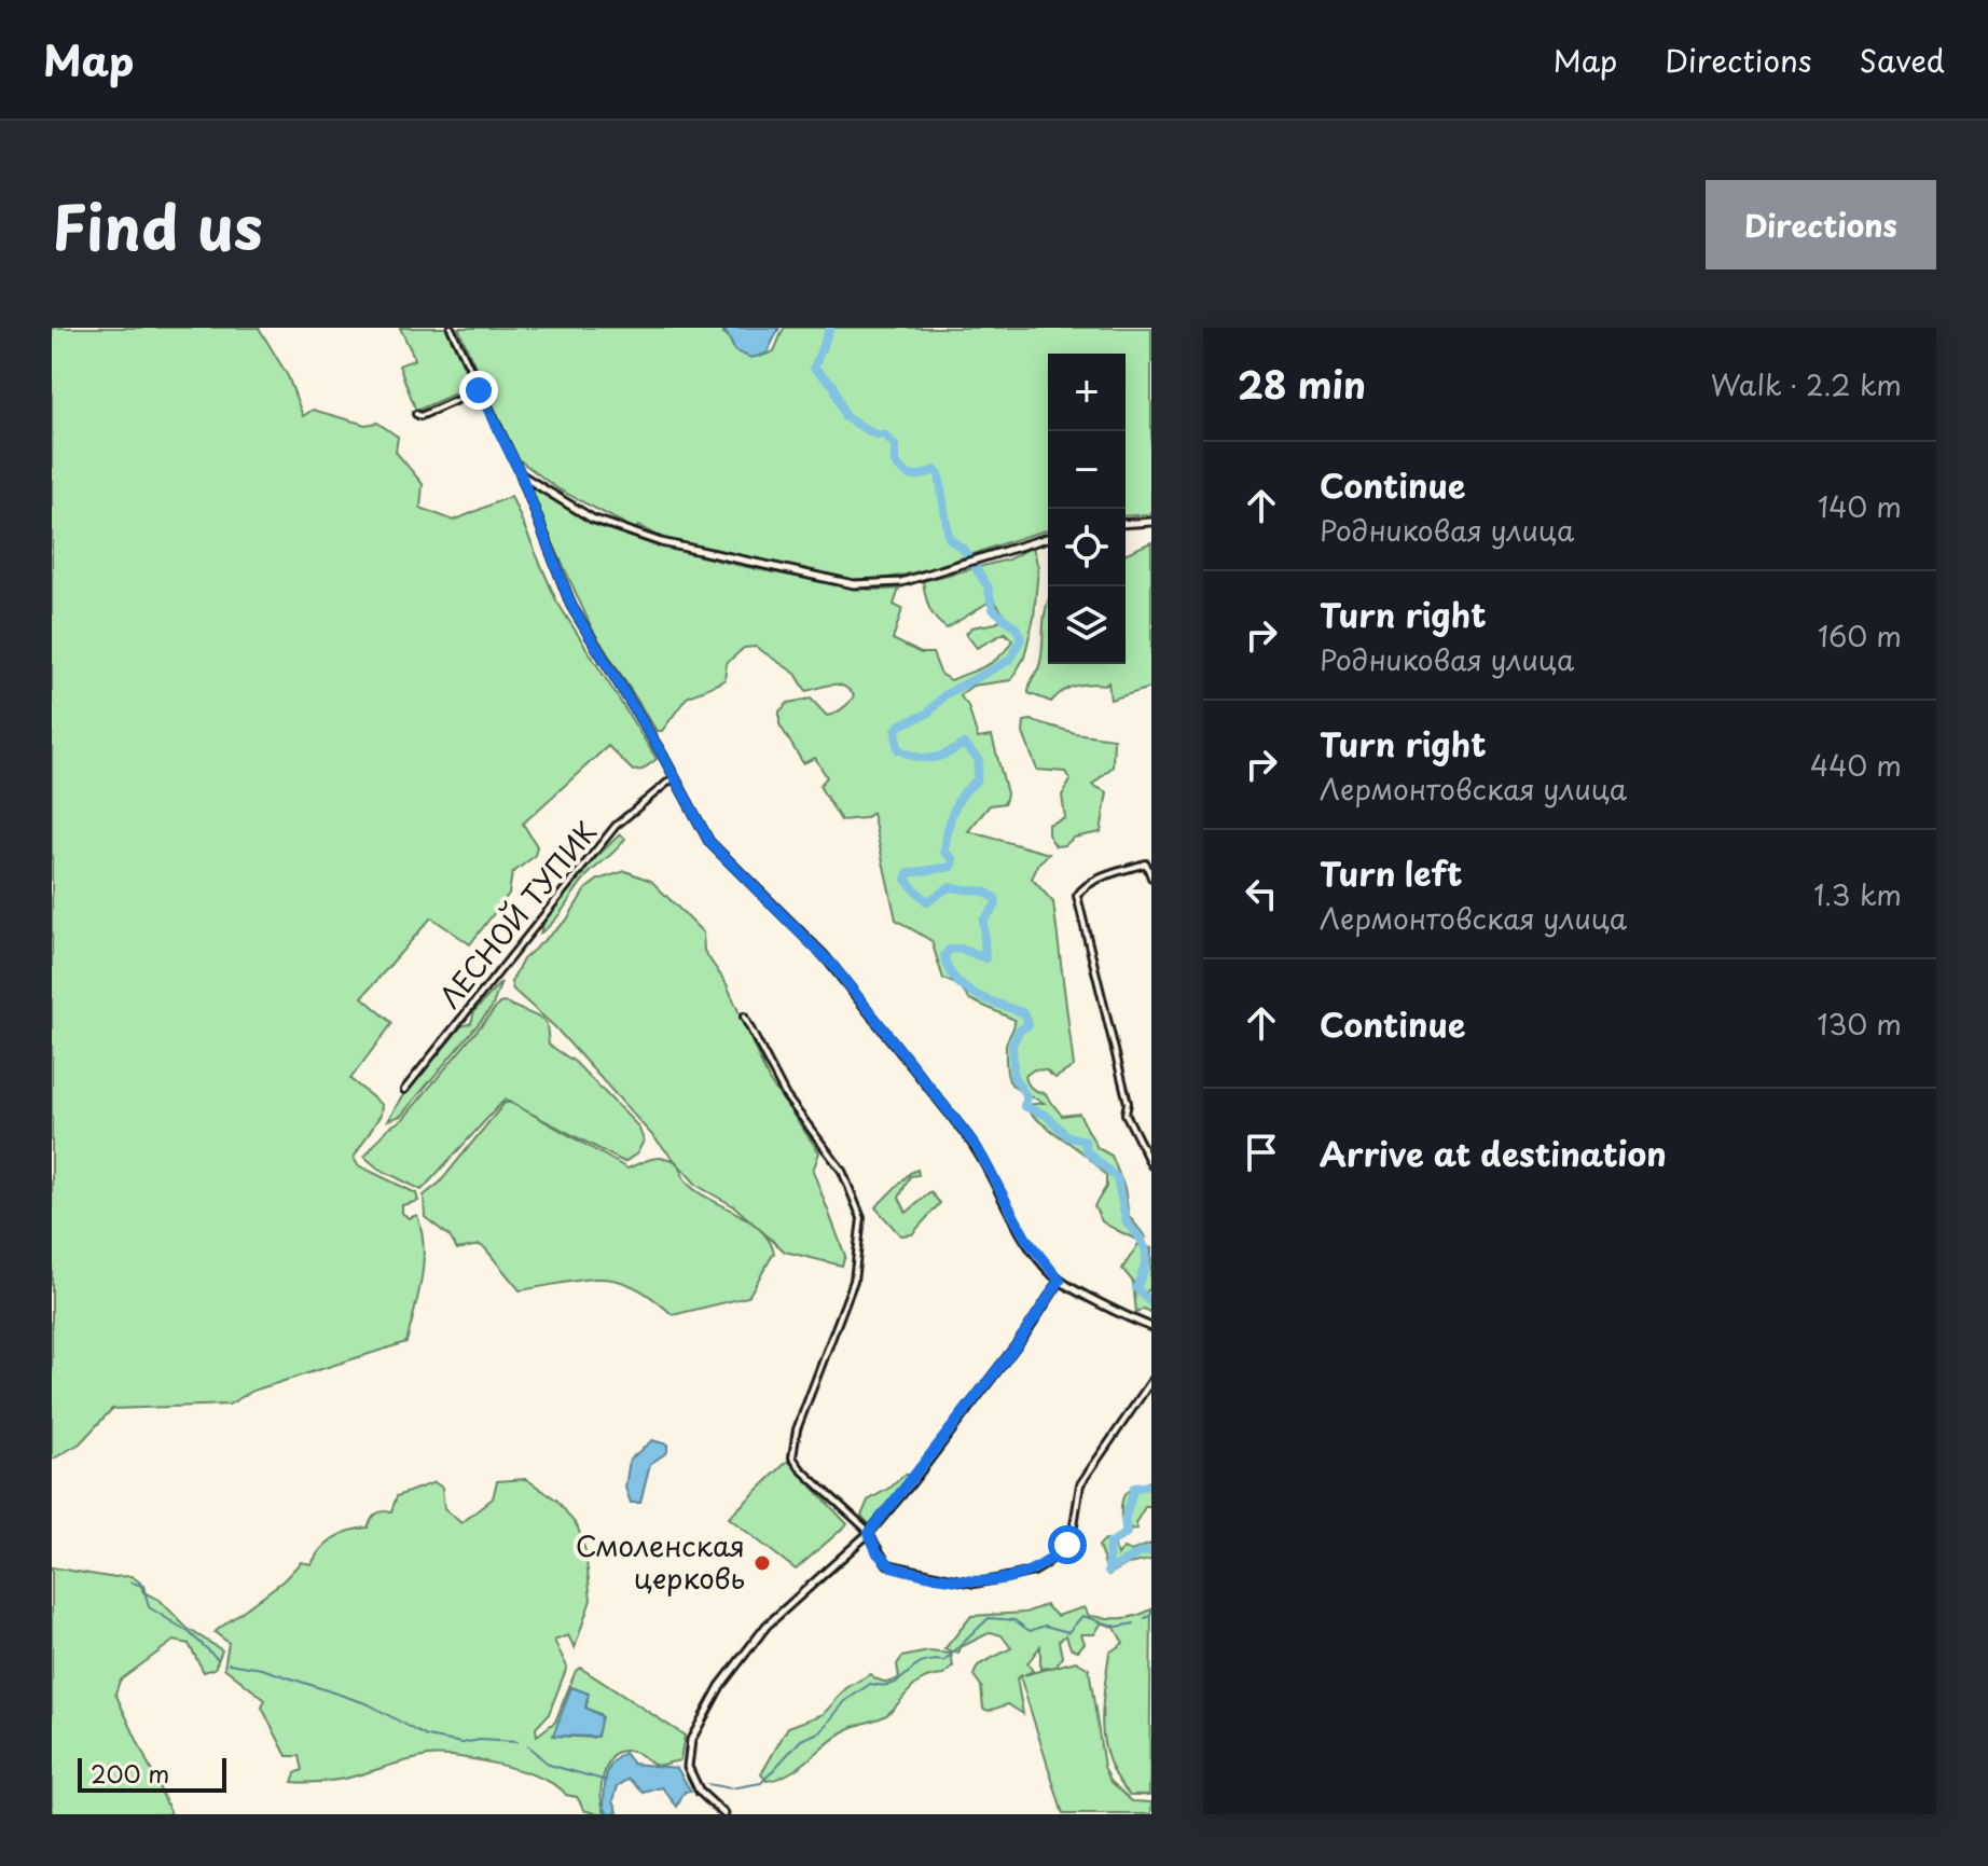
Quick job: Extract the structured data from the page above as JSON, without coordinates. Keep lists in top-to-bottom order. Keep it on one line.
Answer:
{"streets":{"street":["ЛЕСНОЙ ТУПИК"]},"places":["Смоленская церковь"],"scale_bar":"200 m","page":{"header":"Map","nav":["Map","Directions","Saved"],"title":"Find us","buttons":"Directions","heading":["28 min","Walk · 2.2 km"],"map_buttons":["+","−"],"list":[["Continue","Родниковая улица","140 m"],["Turn right","Родниковая улица","160 m"],["Turn right","Лермонтовская улица","440 m"],["Turn left","Лермонтовская улица","1.3 km"],["Continue","130 m"],"Arrive at destination"],"scale":"200 m"}}
